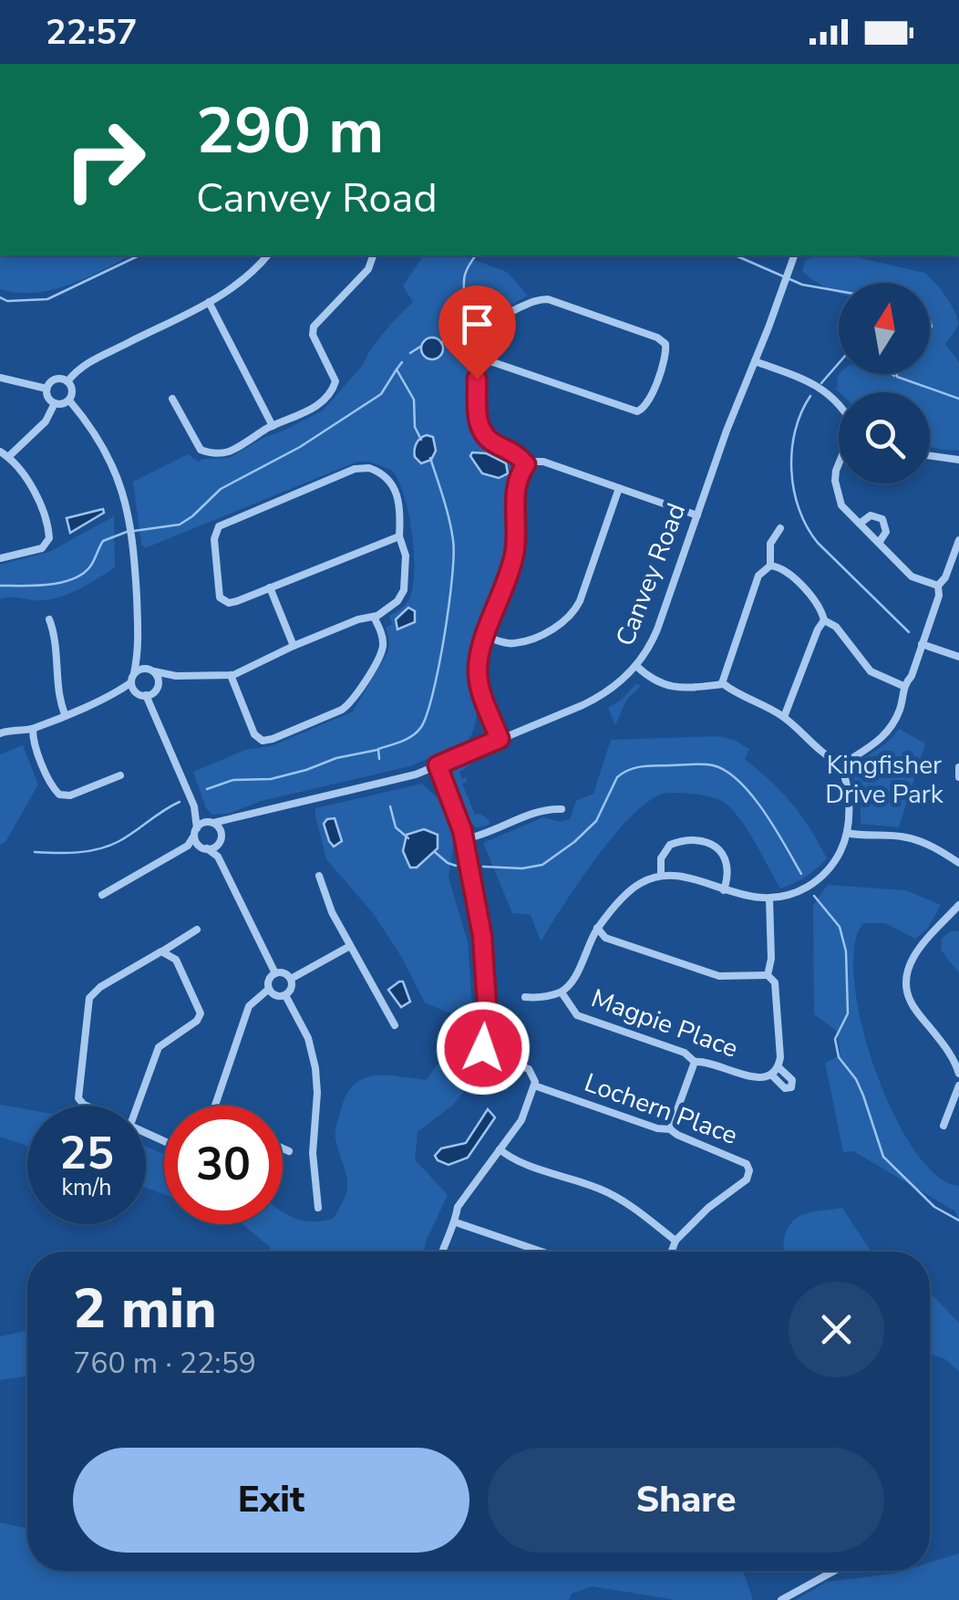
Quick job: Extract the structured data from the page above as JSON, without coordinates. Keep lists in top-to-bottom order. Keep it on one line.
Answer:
{"streets":{"street":["Canvey Road","Magpie Place","Lochern Place"]},"parks":["Kingfisher Drive Park"],"north":"top","page":{"status":"22:57","turn":["290 m","Canvey Road"],"speed":"25 km/h","limit":"30","heading":["2 min","760 m · 22:59"],"buttons":["Exit","Share"]}}
